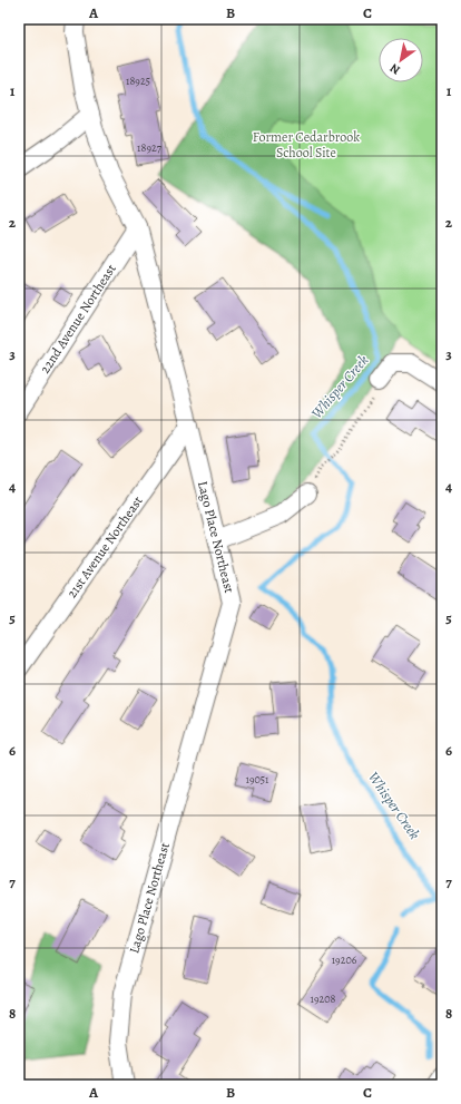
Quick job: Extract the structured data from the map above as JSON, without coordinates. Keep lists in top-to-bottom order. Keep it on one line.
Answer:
{"streets":{"street":["22nd Avenue Northeast","Lago Place Northeast","21st Avenue Northeast"]},"crossings":[["22nd Avenue Northeast","Lago Place Northeast"],["Lago Place Northeast","21st Avenue Northeast"]],"water":["Whisper Creek"],"parks":["Former Cedarbrook School Site"],"house_numbers":["18925","18927","19051","19206","19208"],"north":"bottom left","grid":{"columns":["A","B","C"],"rows":["1","2","3","4","5","6","7","8"]}}
